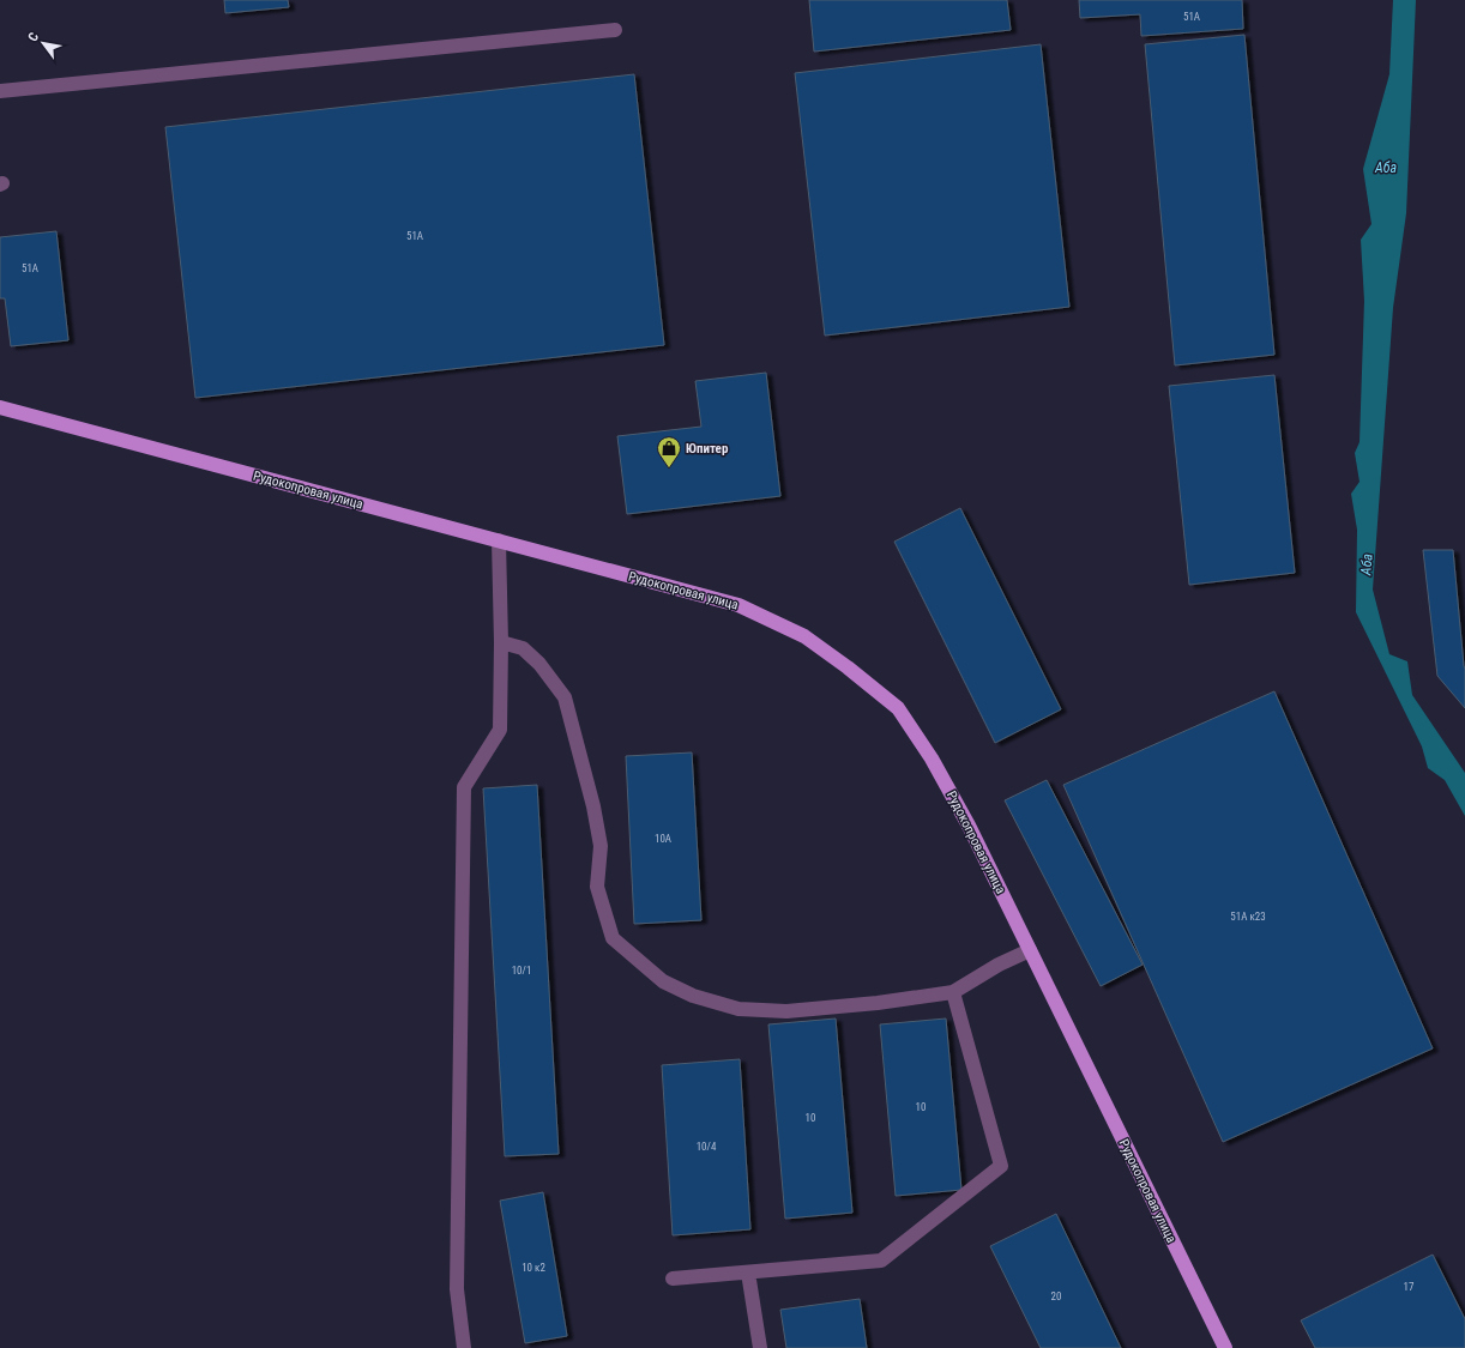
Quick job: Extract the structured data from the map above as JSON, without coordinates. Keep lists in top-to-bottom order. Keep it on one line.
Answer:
{"streets":{"main road":["Рудокопровая улица"]},"water":["Аба"],"places":{"shop":["Юпитер"]},"house_numbers":["51А","51А","51А","10А","51А к23","10/1","10","10","10/4","10 к2","17","20"],"north":"top left"}
